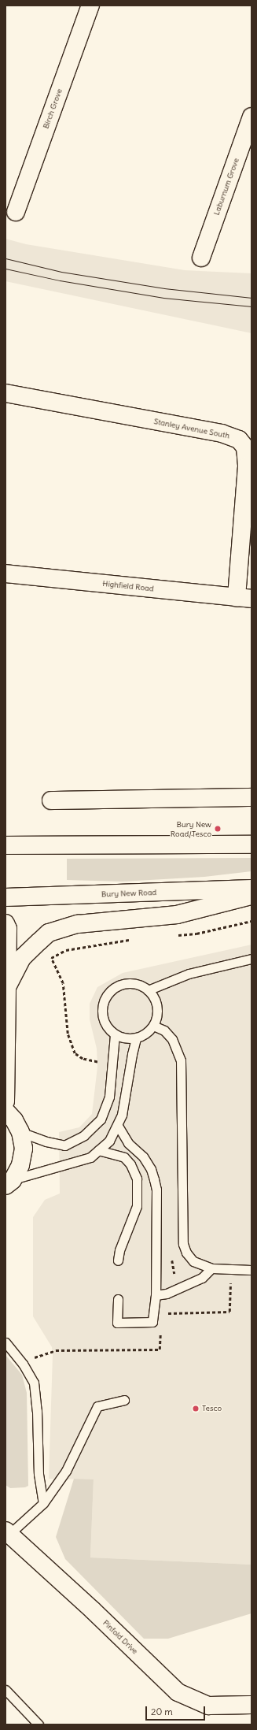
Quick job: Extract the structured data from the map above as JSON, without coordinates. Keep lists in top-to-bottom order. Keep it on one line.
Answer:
{"streets":{"main road":["Birch Grove","Laburnum Grove","Stanley Avenue South","Highfield Road","Bury New Road","Pinfold Drive"]},"crossings":[["Stanley Avenue South","Highfield Road"]],"places":["Bury New Road/Tesco","Tesco"],"scale_bar":"20 m"}
